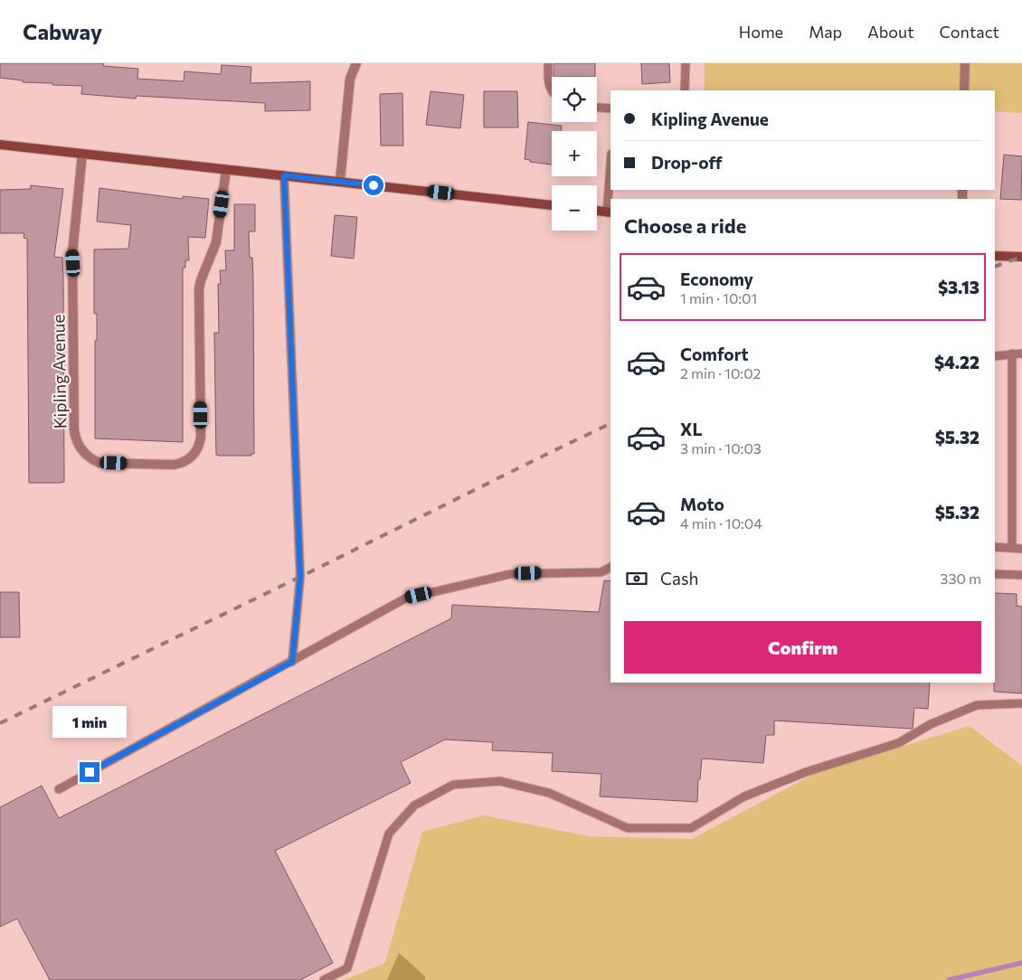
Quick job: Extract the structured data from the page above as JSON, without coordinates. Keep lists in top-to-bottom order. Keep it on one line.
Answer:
{"streets":{"street":["Kipling Avenue"]},"page":{"header":"Cabway","nav":["Home","Map","About","Contact"],"map_buttons":["+","−"],"banner":["Kipling Avenue","Drop-off"],"heading":"Choose a ride","list":[{"name":"Economy","note":"1 min · 10:01","value":"$3.13"},{"name":"Comfort","note":"2 min · 10:02","value":"$4.22"},{"name":"XL","note":"3 min · 10:03","value":"$5.32"},{"name":"Moto","note":"4 min · 10:04","value":"$5.32"}],"pay":["Cash","330 m"],"buttons":"Confirm","bubble":"1 min"}}
